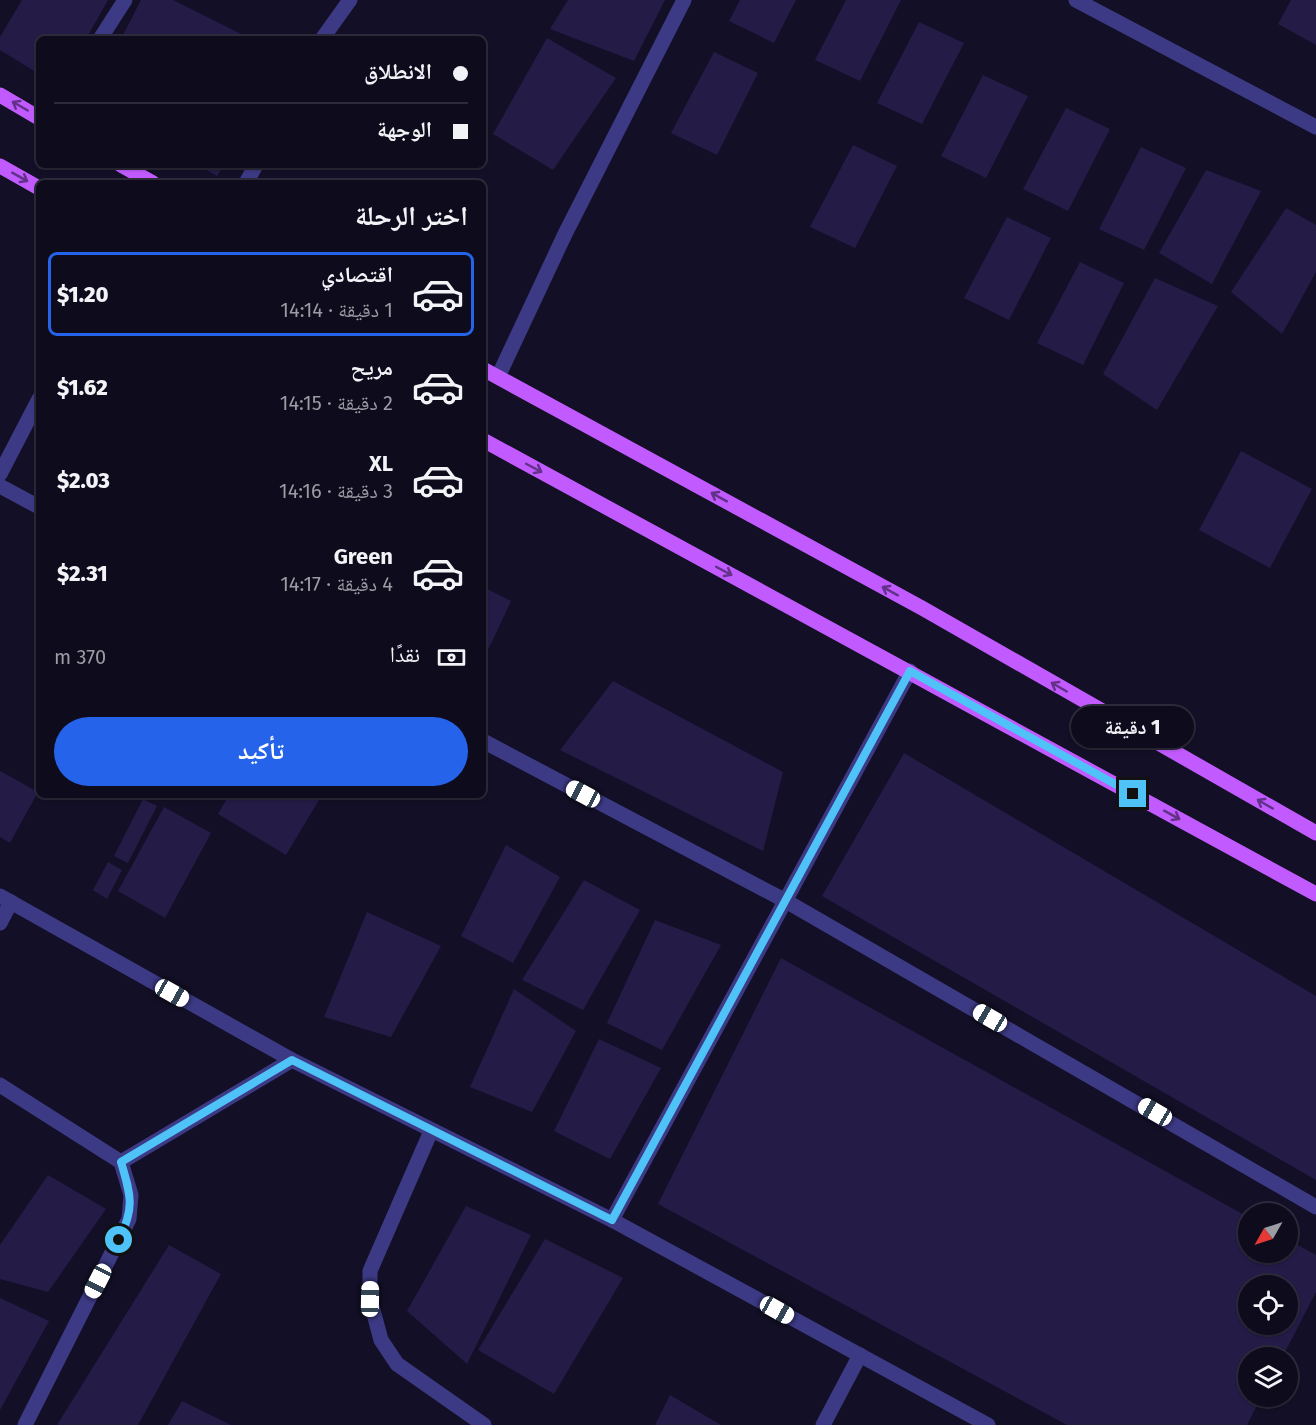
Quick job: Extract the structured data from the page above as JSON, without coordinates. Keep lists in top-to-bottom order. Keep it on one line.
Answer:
{"north":"bottom left","page":{"banner":["الانطلاق","الوجهة"],"heading":"اختر الرحلة","list":[{"name":"اقتصادي","note":"1 دقيقة · 14:14","value":"$1.20"},{"name":"مريح","note":"2 دقيقة · 14:15","value":"$1.62"},{"name":"XL","note":"3 دقيقة · 14:16","value":"$2.03"},{"name":"Green","note":"4 دقيقة · 14:17","value":"$2.31"}],"pay":["نقدًا","370 m"],"buttons":"تأكيد","bubble":"1 دقيقة"}}
